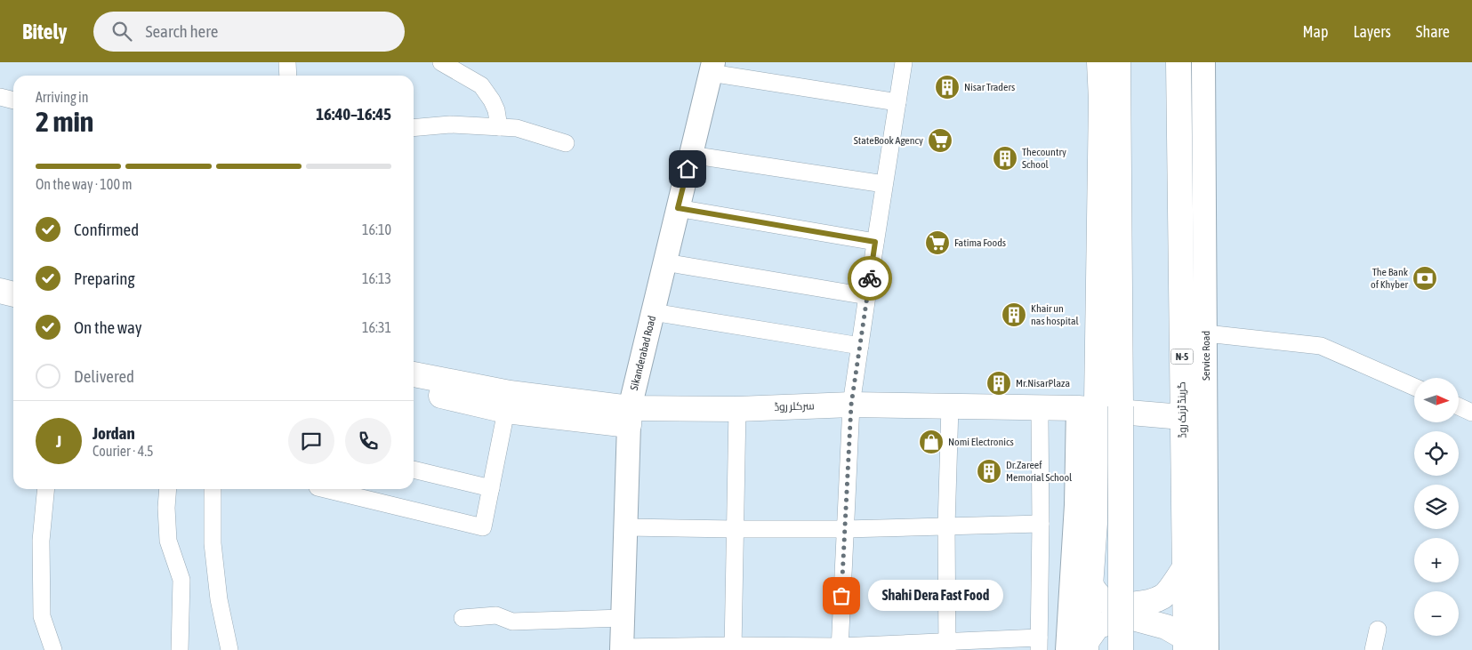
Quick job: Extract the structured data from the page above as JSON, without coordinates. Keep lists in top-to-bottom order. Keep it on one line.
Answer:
{"streets":{"main road":["N-5","سرکلر روڈ","گرینڈ ٹرنک روڈ"],"street":["Sikanderabad Road","Service Road"]},"crossings":[["Sikanderabad Road","سرکلر روڈ"],["سرکلر روڈ","گرینڈ ٹرنک روڈ"]],"places":{"building":["Nisar Traders","Thecountry School","Khair un nas hospital","Mr.NisarPlaza","Dr.Zareef Memorial School"],"supermarket":["StateBook Agency","Fatima Foods"],"bank":["The Bank of Khyber"],"shop":["Nomi Electronics"],"other":["Shahi Dera Fast Food"]},"north":"right","page":{"header":"Bitely","search":"Search here","nav":["Map","Layers","Share"],"heading":["2 min","Arriving in","16:40–16:45"],"panel":["Jordan","Courier · 4.5"],"bar":"On the way · 100 m","list":[["Confirmed","16:10"],["Preparing","16:13"],["On the way","16:31"],"Delivered"],"map_buttons":["+","−"],"round":"J","bubble":"Shahi Dera Fast Food"}}
